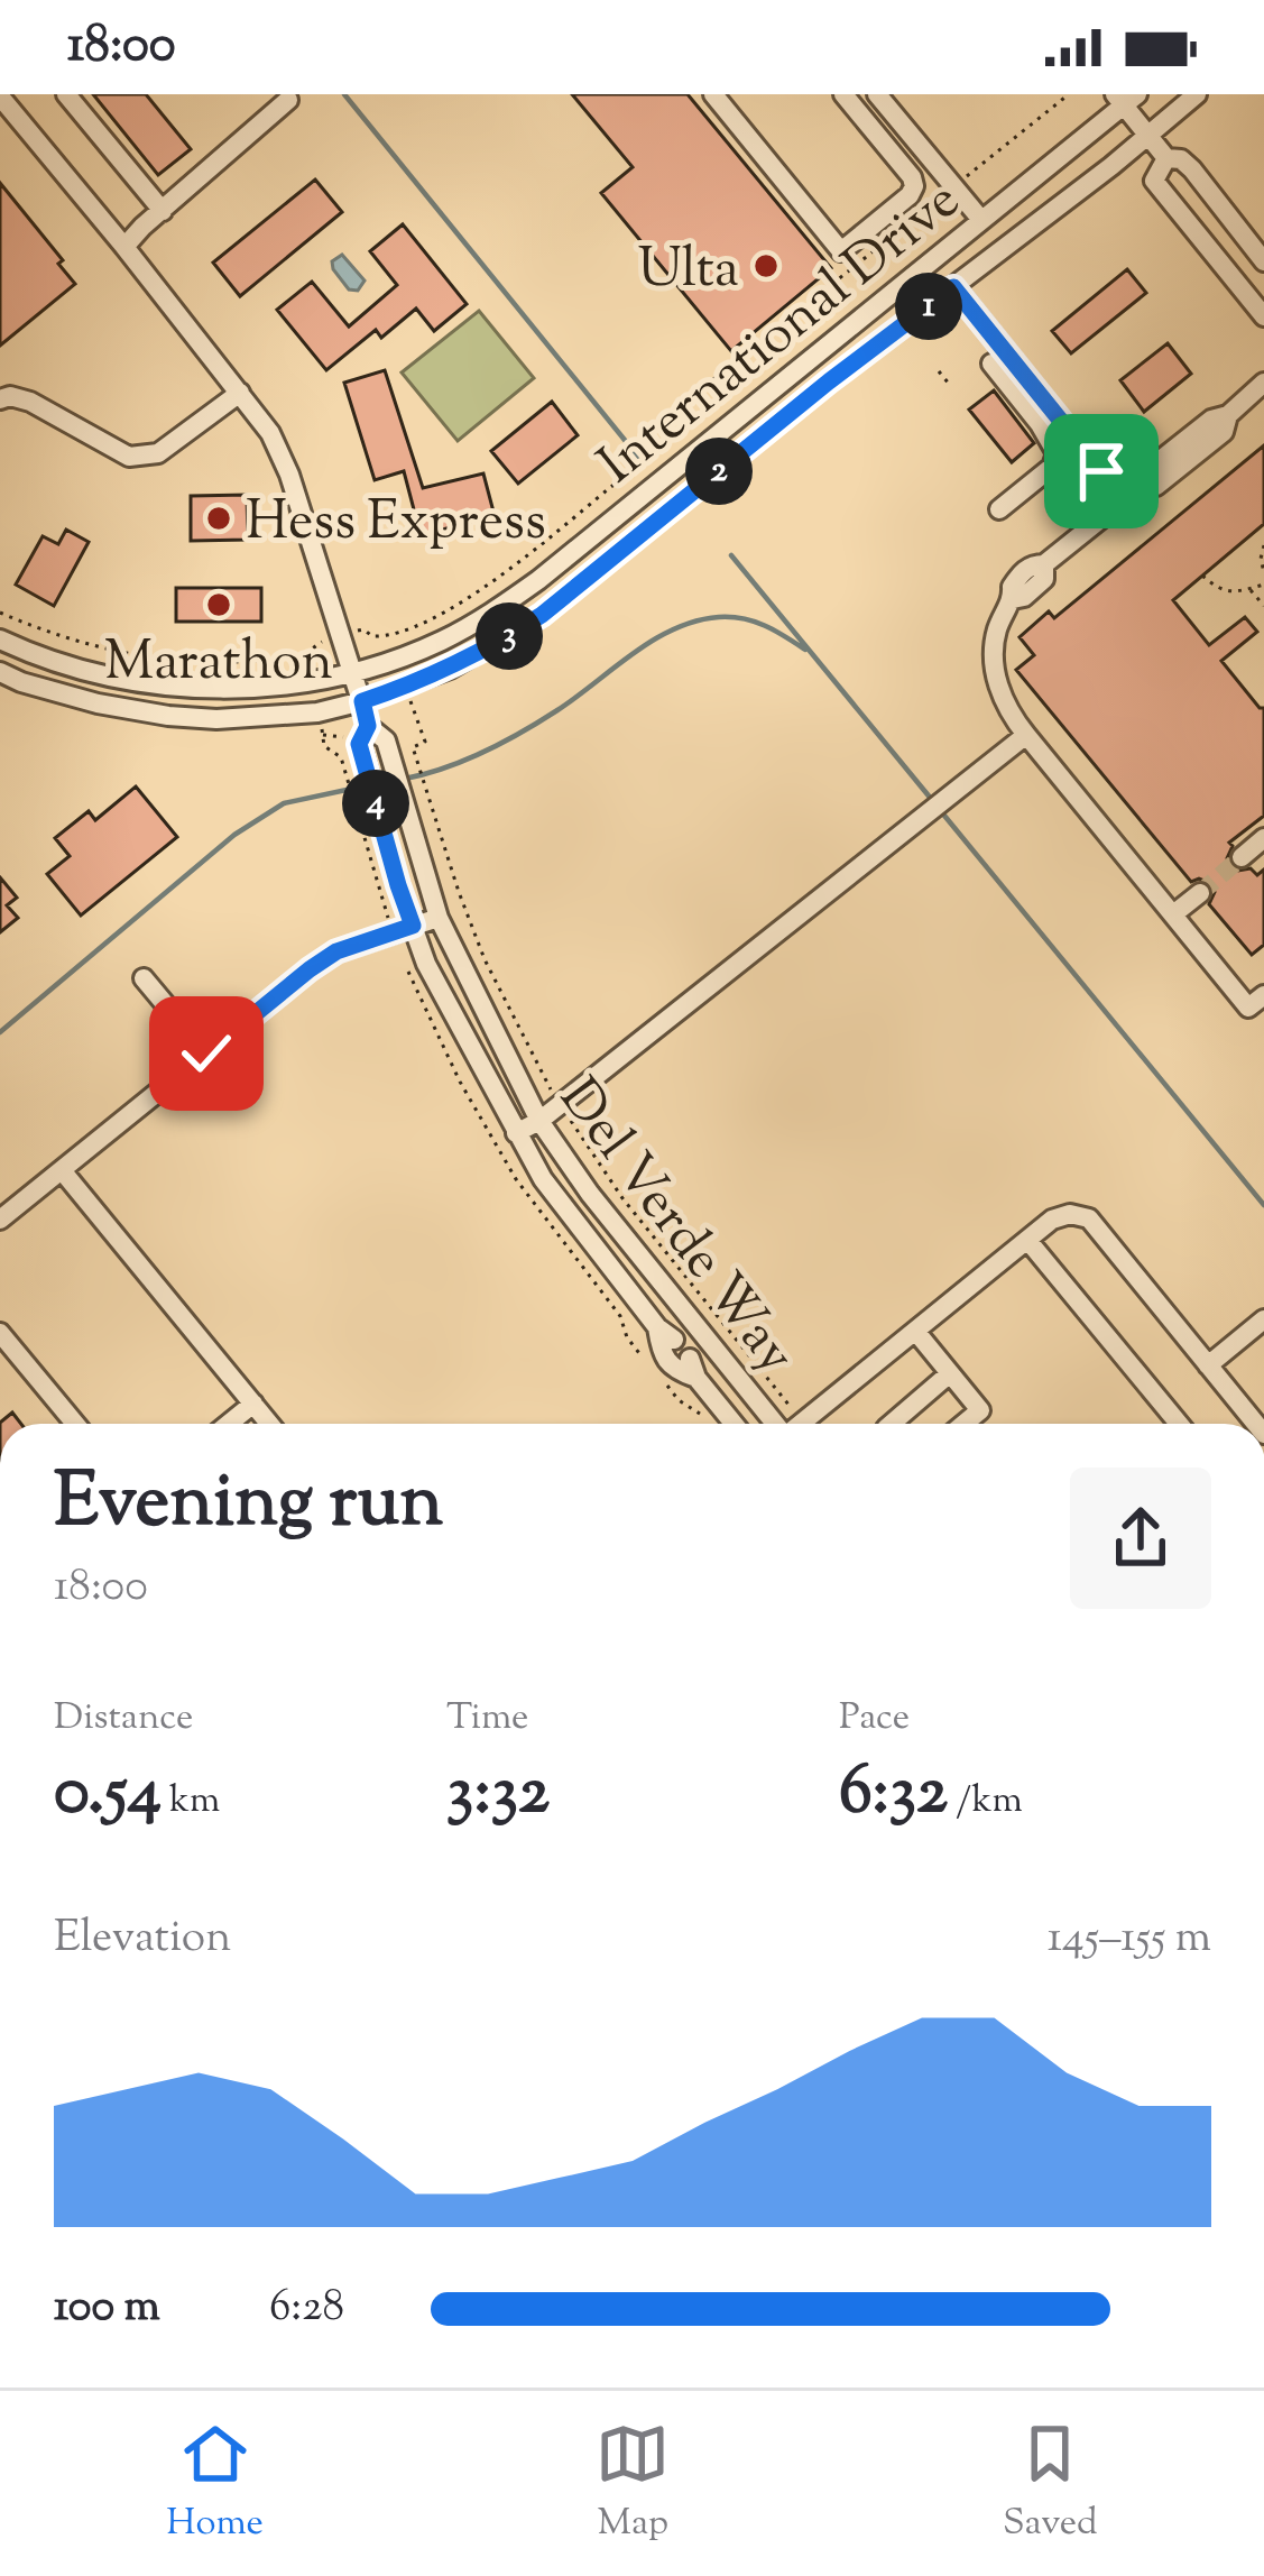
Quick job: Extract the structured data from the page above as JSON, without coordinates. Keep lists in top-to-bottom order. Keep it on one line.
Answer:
{"streets":{"street":["International Drive","Del Verde Way"]},"places":["Ulta","Hess Express","Marathon"],"page":{"status":"18:00","pins":["1","2","3","4"],"heading":["Evening run","18:00"],"stats":[["Distance","0.54 km"],["Time","3:32"],["Pace","6:32 /km"]],"chart":["Elevation","145–155 m"],"list":[{"name":"100 m","note":"6:28"}],"tabs":["Home","Map","Saved"]}}
